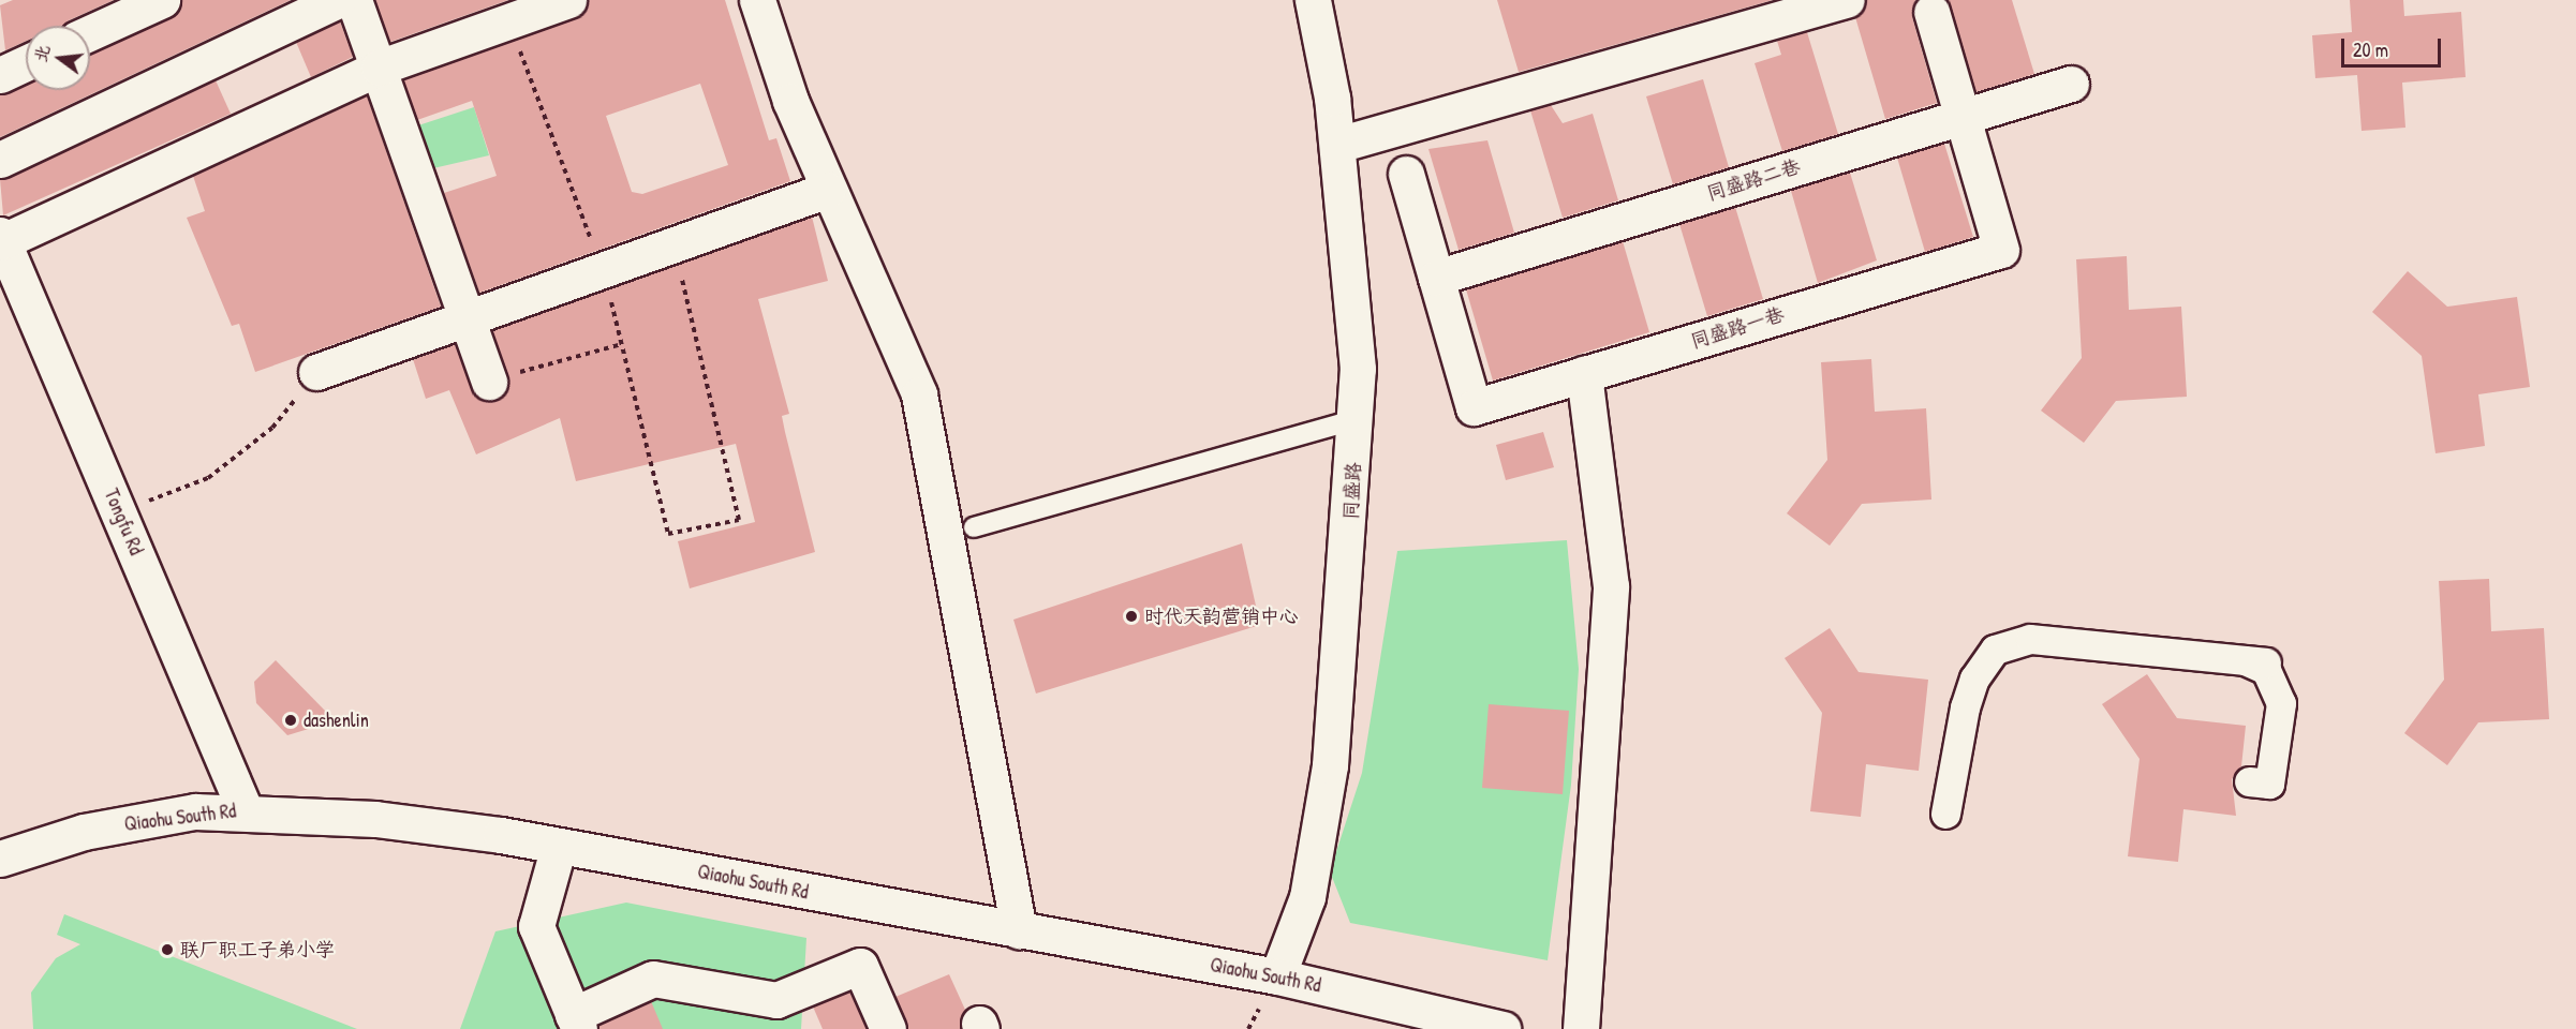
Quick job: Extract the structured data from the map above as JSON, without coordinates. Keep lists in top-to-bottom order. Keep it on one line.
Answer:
{"streets":{"street":["同盛路二巷","同盛路一巷","同盛路","Tongfu Rd","Qiaohu South Rd"]},"crossings":[["同盛路二巷","同盛路一巷"],["同盛路","Qiaohu South Rd"],["Tongfu Rd","Qiaohu South Rd"]],"places":["时代天韵营销中心","dashenlin","联厂职工子弟小学"],"scale_bar":"20 m","north":"left"}
